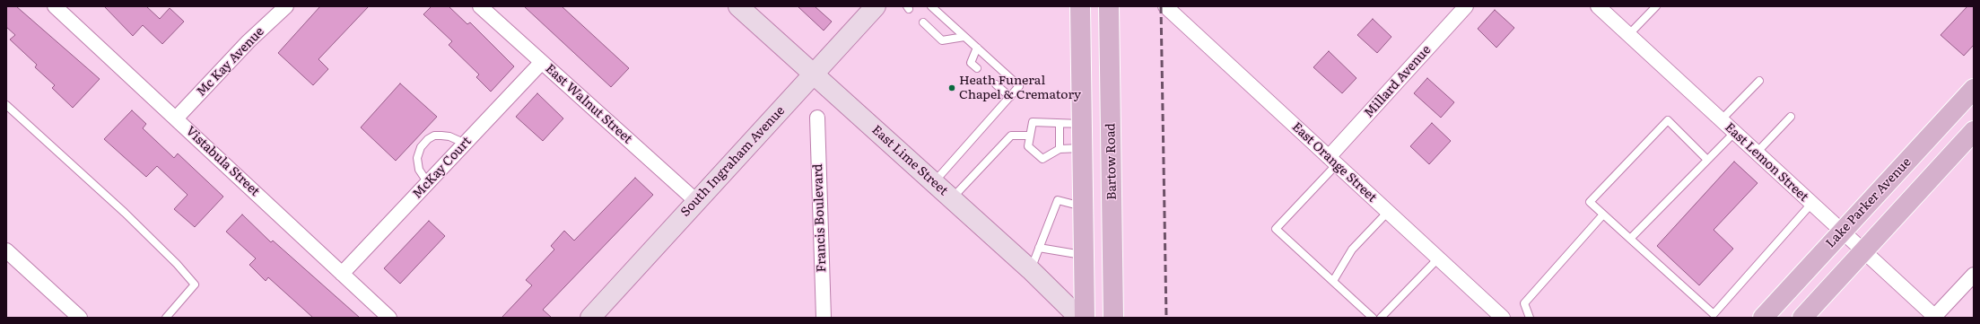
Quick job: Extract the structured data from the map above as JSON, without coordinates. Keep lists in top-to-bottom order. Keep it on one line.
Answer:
{"streets":{"main road":["Bartow Road","Lake Parker Avenue"],"street":["Mc Kay Avenue","Millard Avenue","East Walnut Street","East Lime Street","Vistabula Street","South Ingraham Avenue","East Orange Street","East Lemon Street","McKay Court","Francis Boulevard"]},"crossings":[["Mc Kay Avenue","Vistabula Street"],["Millard Avenue","East Orange Street"],["East Walnut Street","South Ingraham Avenue"],["East Walnut Street","McKay Court"],["East Lime Street","South Ingraham Avenue"],["Vistabula Street","McKay Court"],["East Lemon Street","Lake Parker Avenue"]],"places":["Heath Funeral Chapel & Crematory"]}
